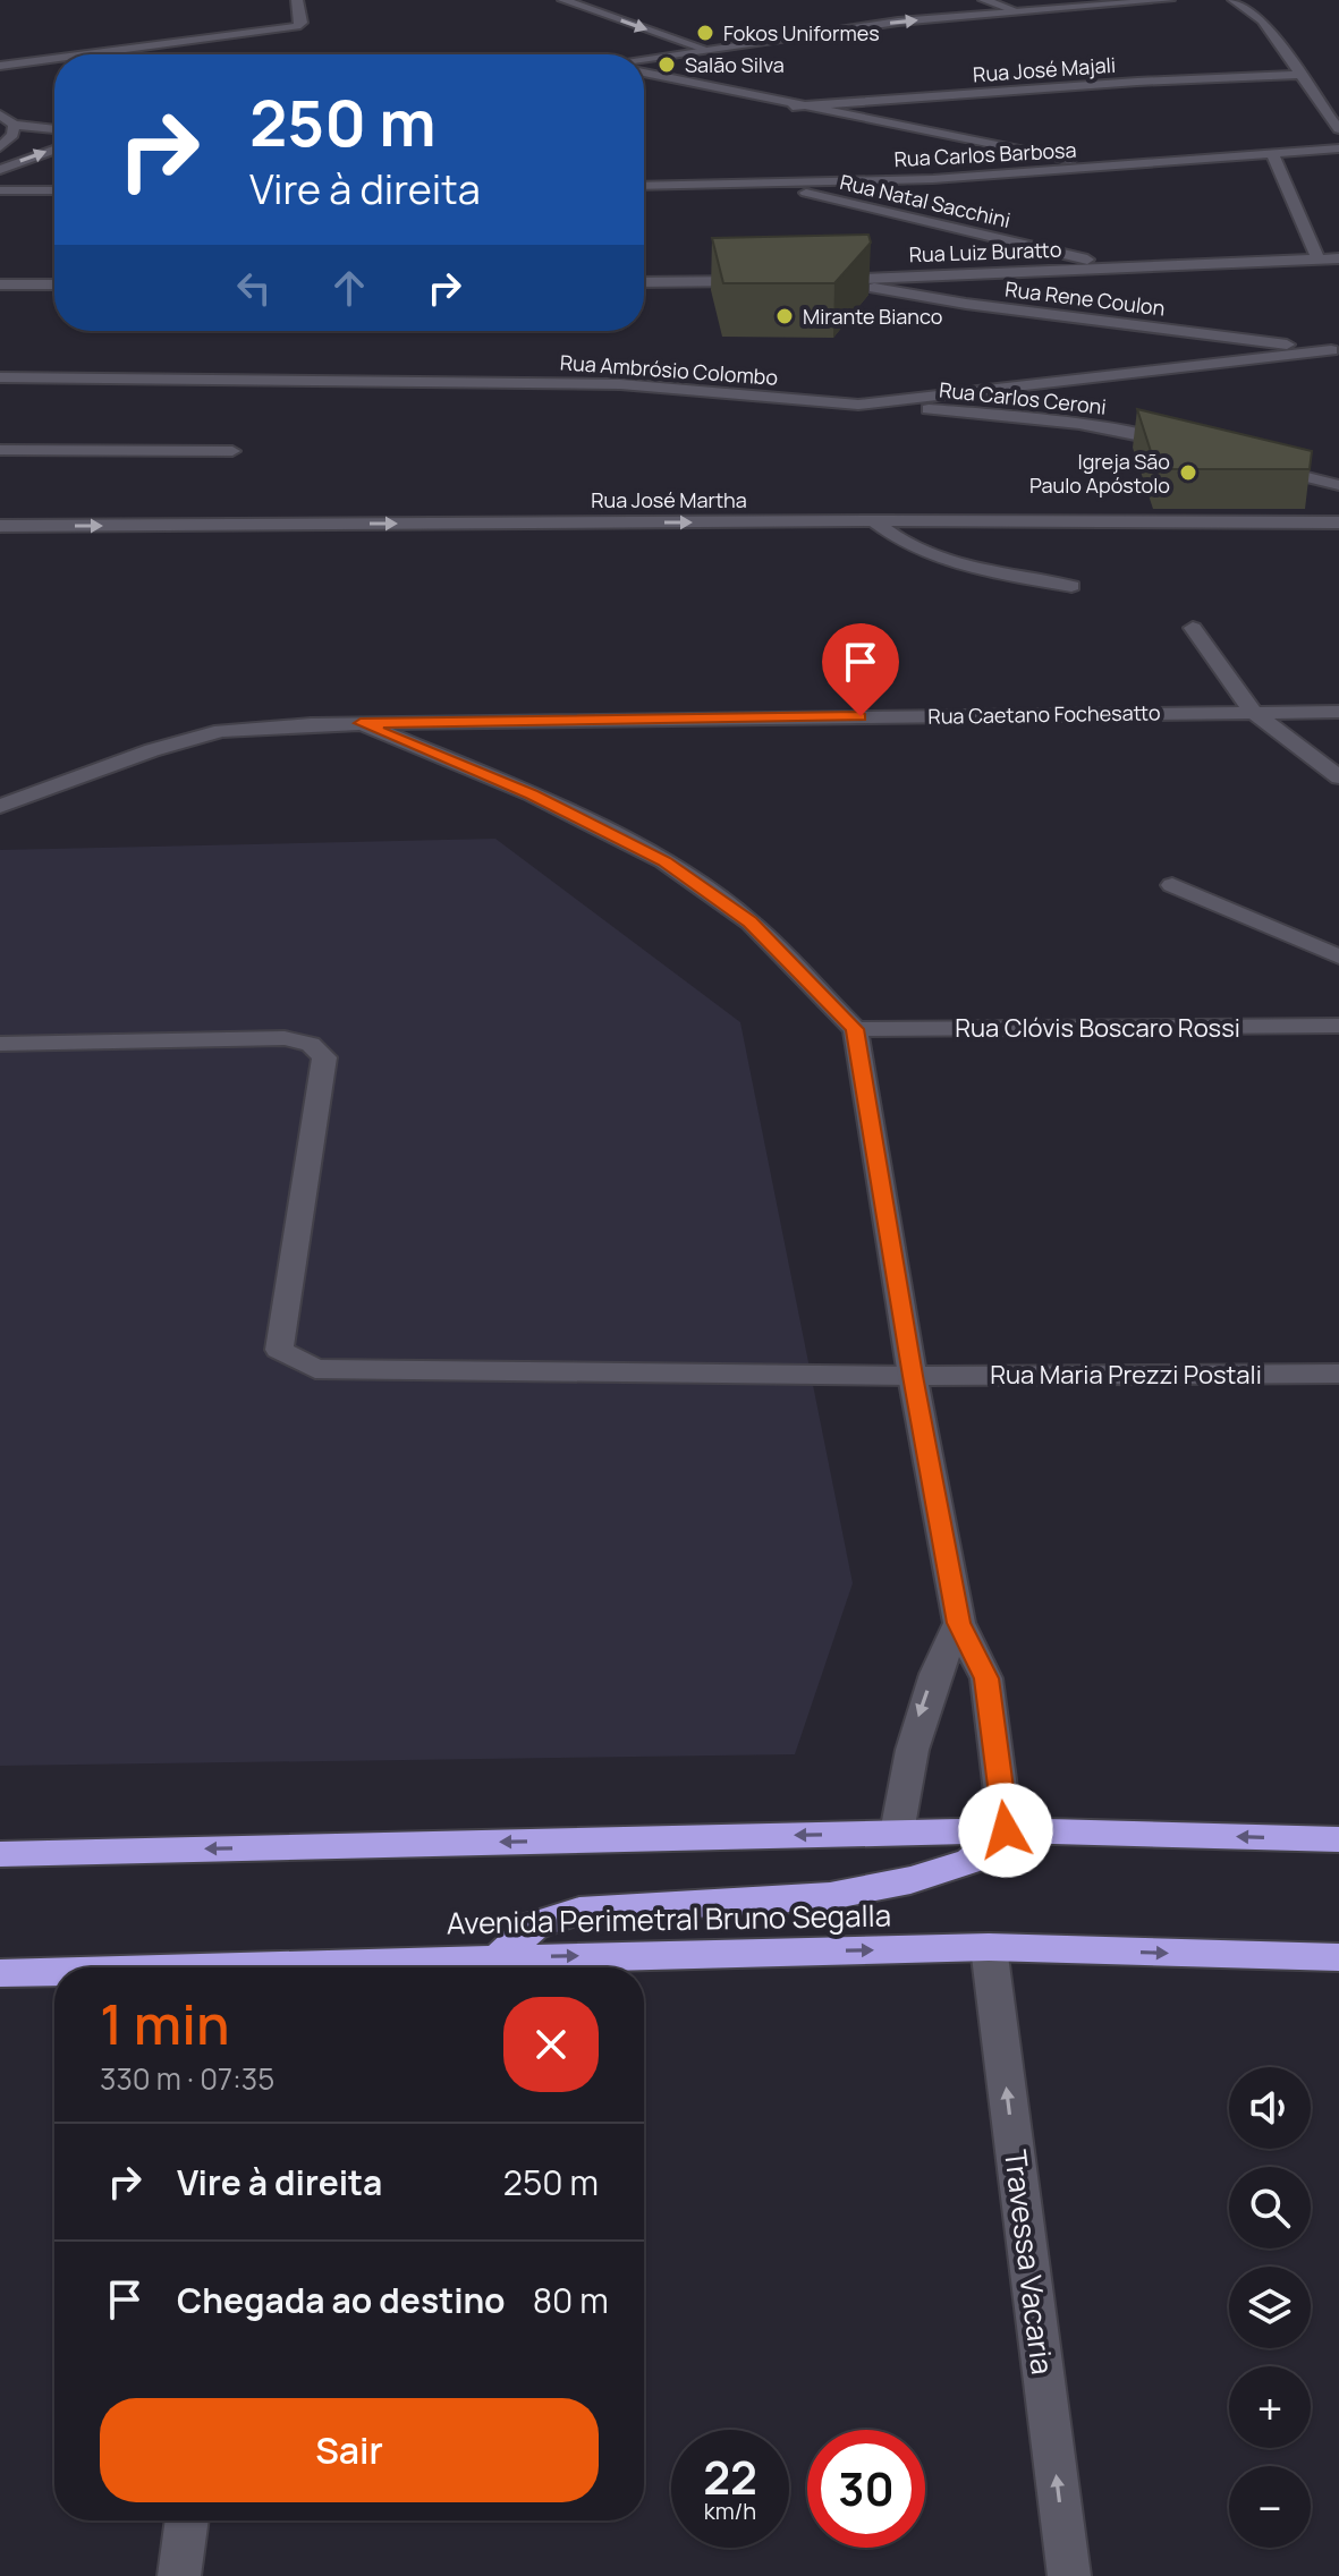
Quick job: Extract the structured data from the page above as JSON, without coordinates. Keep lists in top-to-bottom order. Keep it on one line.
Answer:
{"streets":{"highway":["Avenida Perimetral Bruno Segalla"],"street":["Rua José Majali","Rua Carlos Barbosa","Rua Natal Sacchini","Rua Luiz Buratto","Rua Rene Coulon","Rua Ambrósio Colombo","Rua Carlos Ceroni","Rua José Martha","Rua Caetano Fochesatto","Rua Clóvis Boscaro Rossi","Rua Maria Prezzi Postali","Travessa Vacaria"]},"crossings":[["Rua Carlos Barbosa","Rua Natal Sacchini"],["Rua Natal Sacchini","Rua Luiz Buratto"],["Rua Luiz Buratto","Rua Rene Coulon"],["Rua Rene Coulon","Rua Ambrósio Colombo"],["Rua Ambrósio Colombo","Rua Carlos Ceroni"],["Avenida Perimetral Bruno Segalla","Travessa Vacaria"]],"one_way":["Travessa Vacaria"],"places":["Fokos Uniformes","Salão Silva","Mirante Bianco","Igreja São Paulo Apóstolo"],"page":{"turn":["250 m","Vire à direita"],"heading":["1 min","330 m · 07:35"],"map_buttons":["+","−"],"list":[{"name":"Vire à direita","value":"250 m"},{"name":"Chegada ao destino","value":"80 m"}],"buttons":"Sair","speed":"22 km/h","limit":"30"}}
